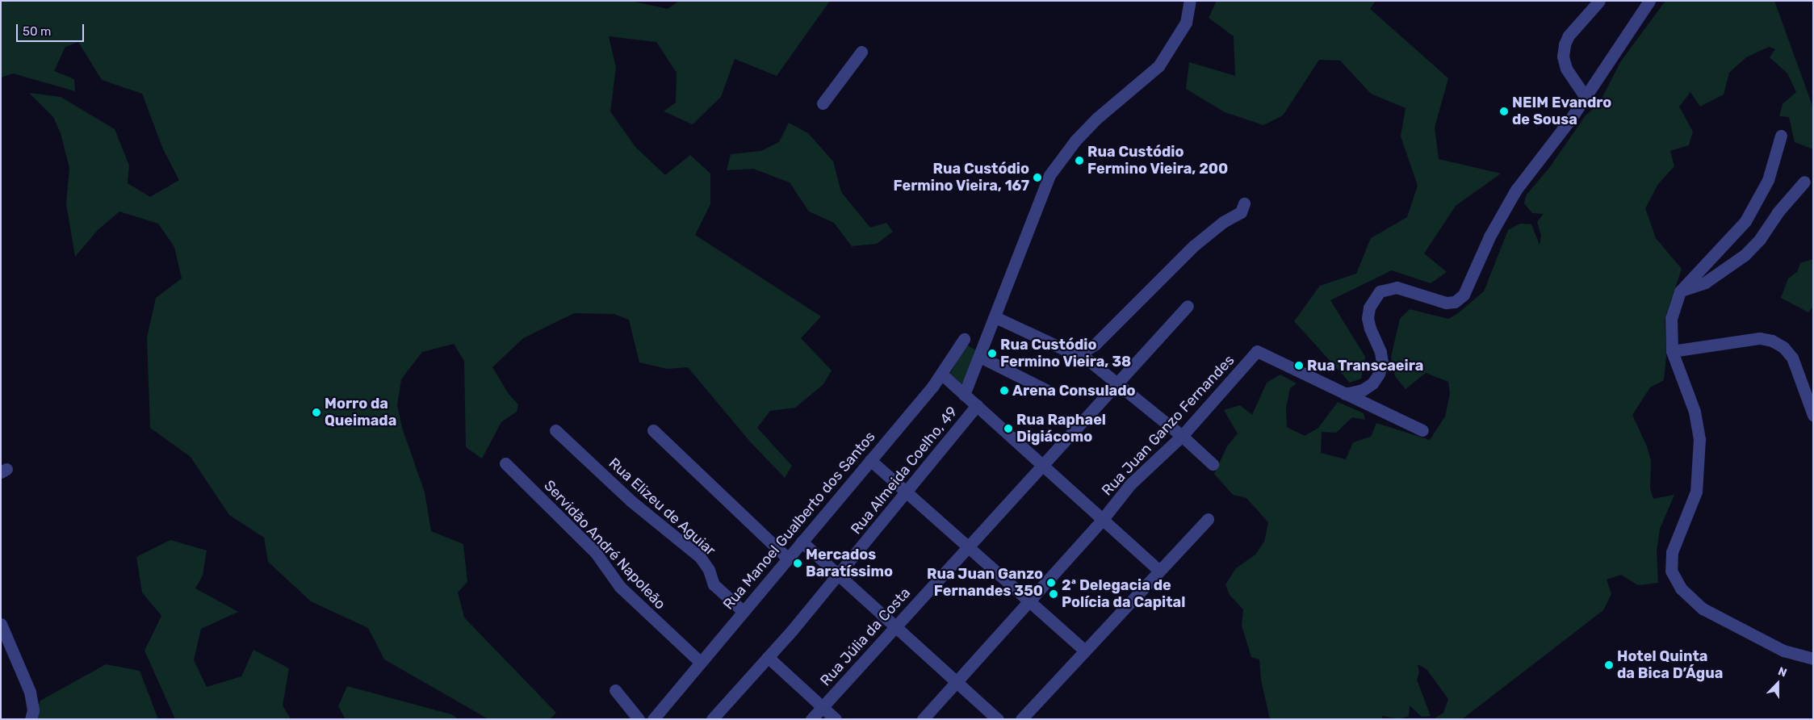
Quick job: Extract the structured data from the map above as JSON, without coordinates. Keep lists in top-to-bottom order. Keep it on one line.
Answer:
{"streets":{"street":["Rua Juan Ganzo Fernandes","Rua Almeida Coelho, 49","Rua Elizeu de Aguiar","Rua Manoel Gualberto dos Santos","Servidão André Napoleão","Rua Júlia da Costa"]},"crossings":[["Rua Elizeu de Aguiar","Rua Manoel Gualberto dos Santos"],["Rua Manoel Gualberto dos Santos","Servidão André Napoleão"]],"places":["NEIM Evandro de Sousa","Rua Custódio Fermino Vieira, 200","Rua Custódio Fermino Vieira, 167","Rua Custódio Fermino Vieira, 38","Rua Transcaeira","Arena Consulado","Morro da Queimada","Rua Raphael Digiácomo","Mercados Baratíssimo","Rua Juan Ganzo Fernandes 350","2ª Delegacia de Polícia da Capital","Hotel Quinta da Bica D’Água"],"scale_bar":"50 m","north":"top"}
